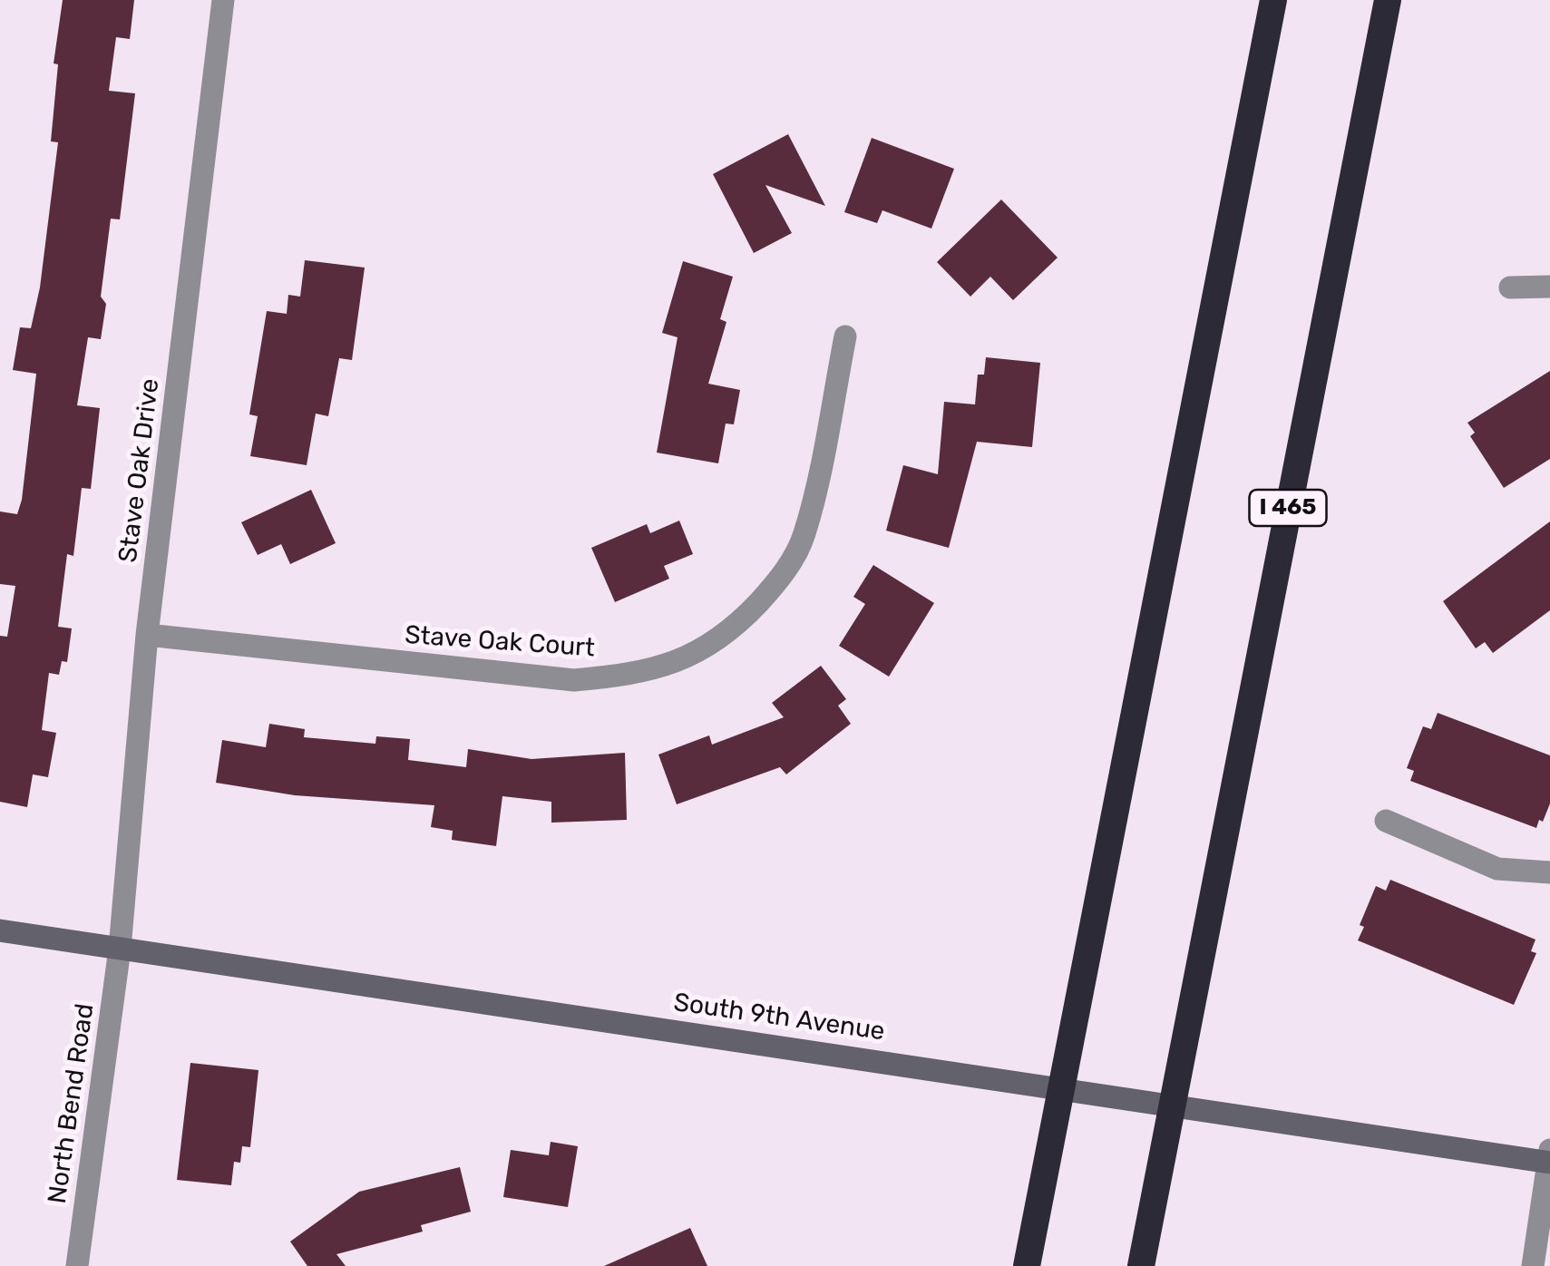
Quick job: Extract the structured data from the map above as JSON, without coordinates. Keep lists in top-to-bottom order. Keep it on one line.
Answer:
{"streets":{"highway":["I 465"],"street":["Stave Oak Drive","Stave Oak Court","South 9th Avenue","North Bend Road"]},"crossings":[["Stave Oak Drive","Stave Oak Court"],["Stave Oak Drive","South 9th Avenue"],["Stave Oak Drive","North Bend Road"],["South 9th Avenue","North Bend Road"]]}
